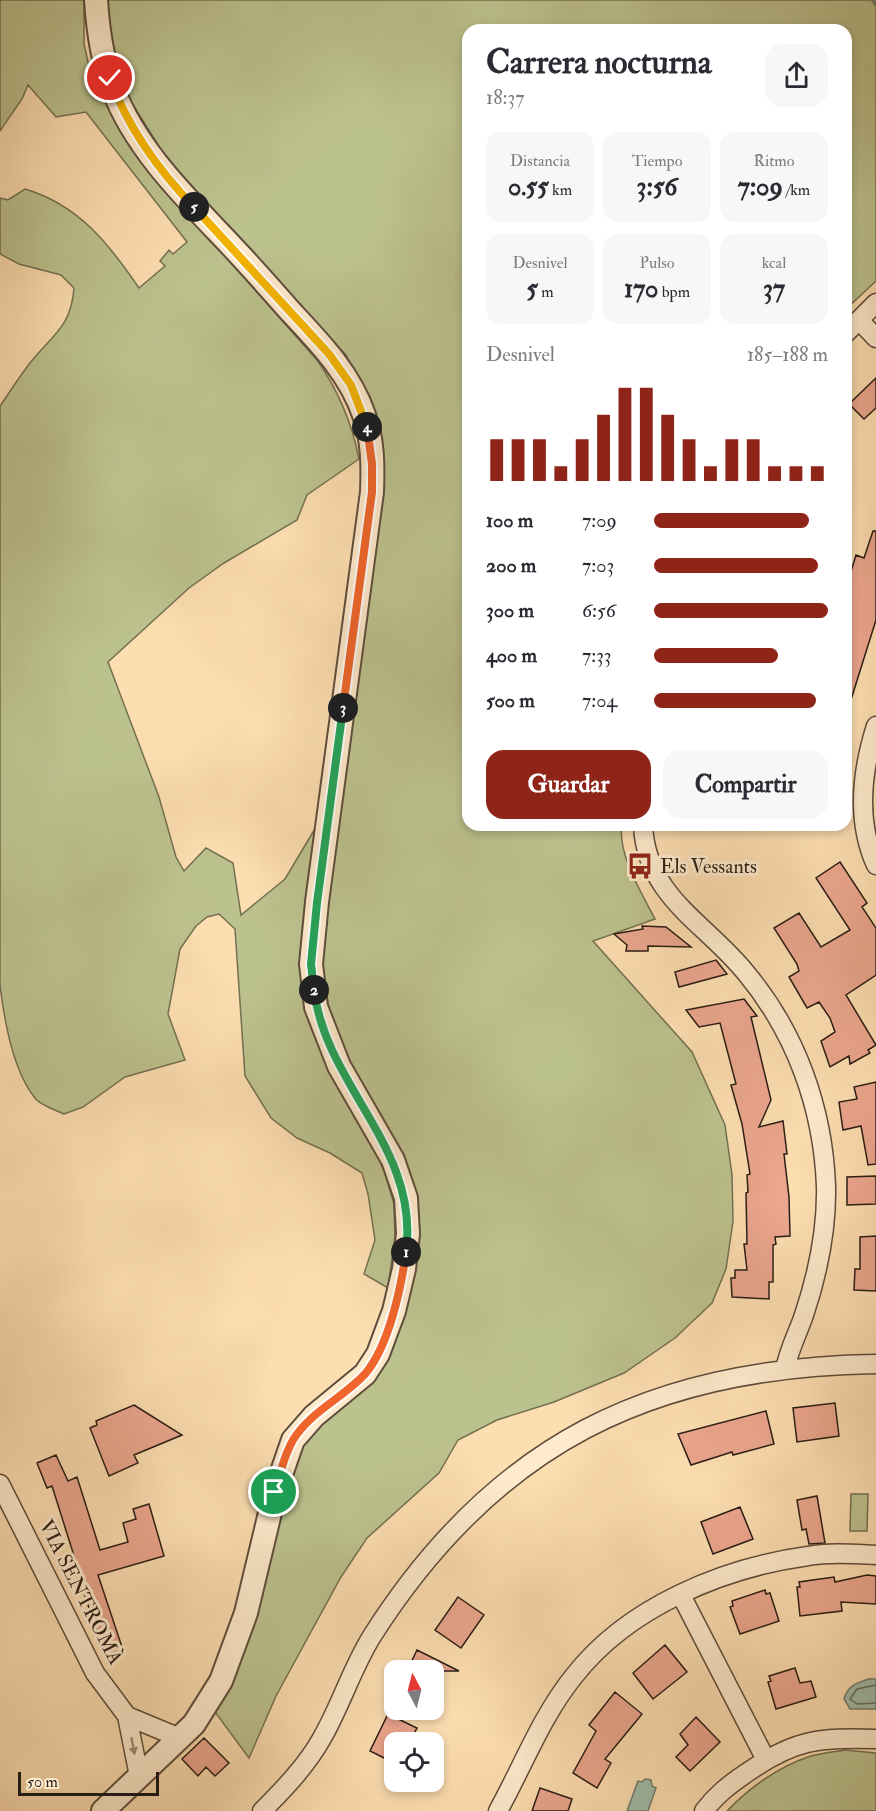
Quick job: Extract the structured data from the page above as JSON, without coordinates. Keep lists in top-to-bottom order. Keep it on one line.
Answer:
{"streets":{"street":["VIA SENTROMÀ"]},"places":{"bus stop":["Els Vessants"]},"scale_bar":"50 m","north":"top","page":{"heading":["Carrera nocturna","18:37"],"stats":[["Distancia","0.55 km"],["Tiempo","3:56"],["Ritmo","7:09 /km"],["Desnivel","5 m"],["Pulso","170 bpm"],["kcal","37"]],"pins":["5","4","3","2","1"],"chart":["Desnivel","185–188 m"],"list":[{"name":"100 m","note":"7:09"},{"name":"200 m","note":"7:03"},{"name":"300 m","note":"6:56"},{"name":"400 m","note":"7:33"},{"name":"500 m","note":"7:04"}],"buttons":["Guardar","Compartir"],"scale":"50 m"}}
